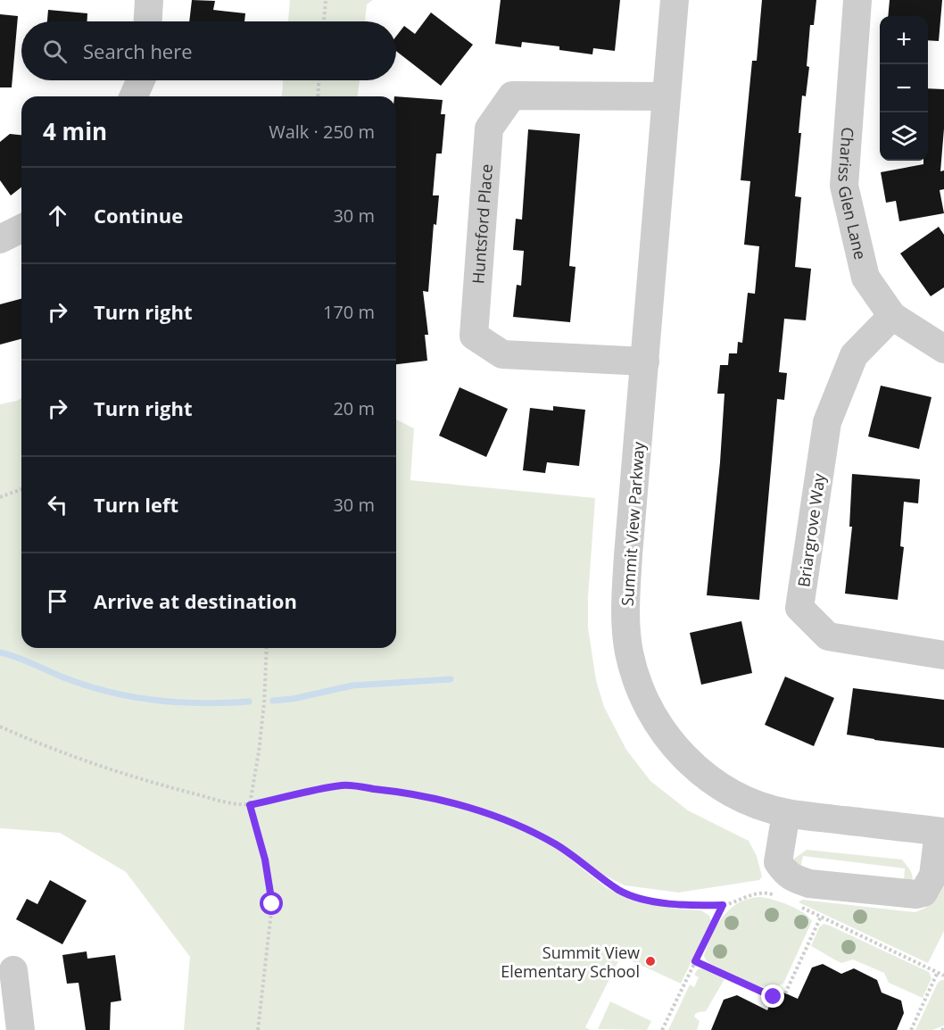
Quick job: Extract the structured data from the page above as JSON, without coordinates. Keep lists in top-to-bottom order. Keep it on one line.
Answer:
{"streets":{"street":["Chariss Glen Lane","Huntsford Place","Summit View Parkway","Briargrove Way"]},"crossings":[["Chariss Glen Lane","Briargrove Way"],["Huntsford Place","Summit View Parkway"]],"places":["Summit View Elementary School"],"page":{"map_buttons":["+","−"],"search":"Search here","heading":["4 min","Walk · 250 m"],"list":[["Continue","30 m"],["Turn right","170 m"],["Turn right","20 m"],["Turn left","30 m"],"Arrive at destination"]}}
